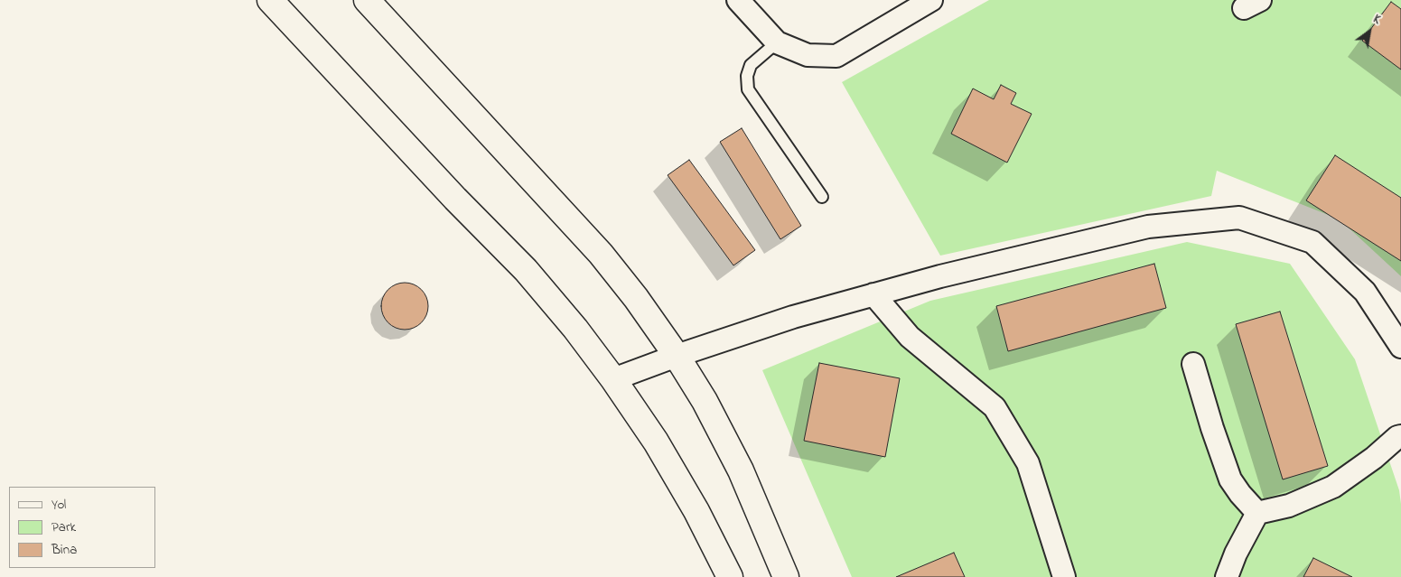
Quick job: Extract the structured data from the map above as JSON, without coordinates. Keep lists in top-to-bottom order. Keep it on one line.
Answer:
{"legend":["Yol","Park","Bina"],"north":"top right"}
